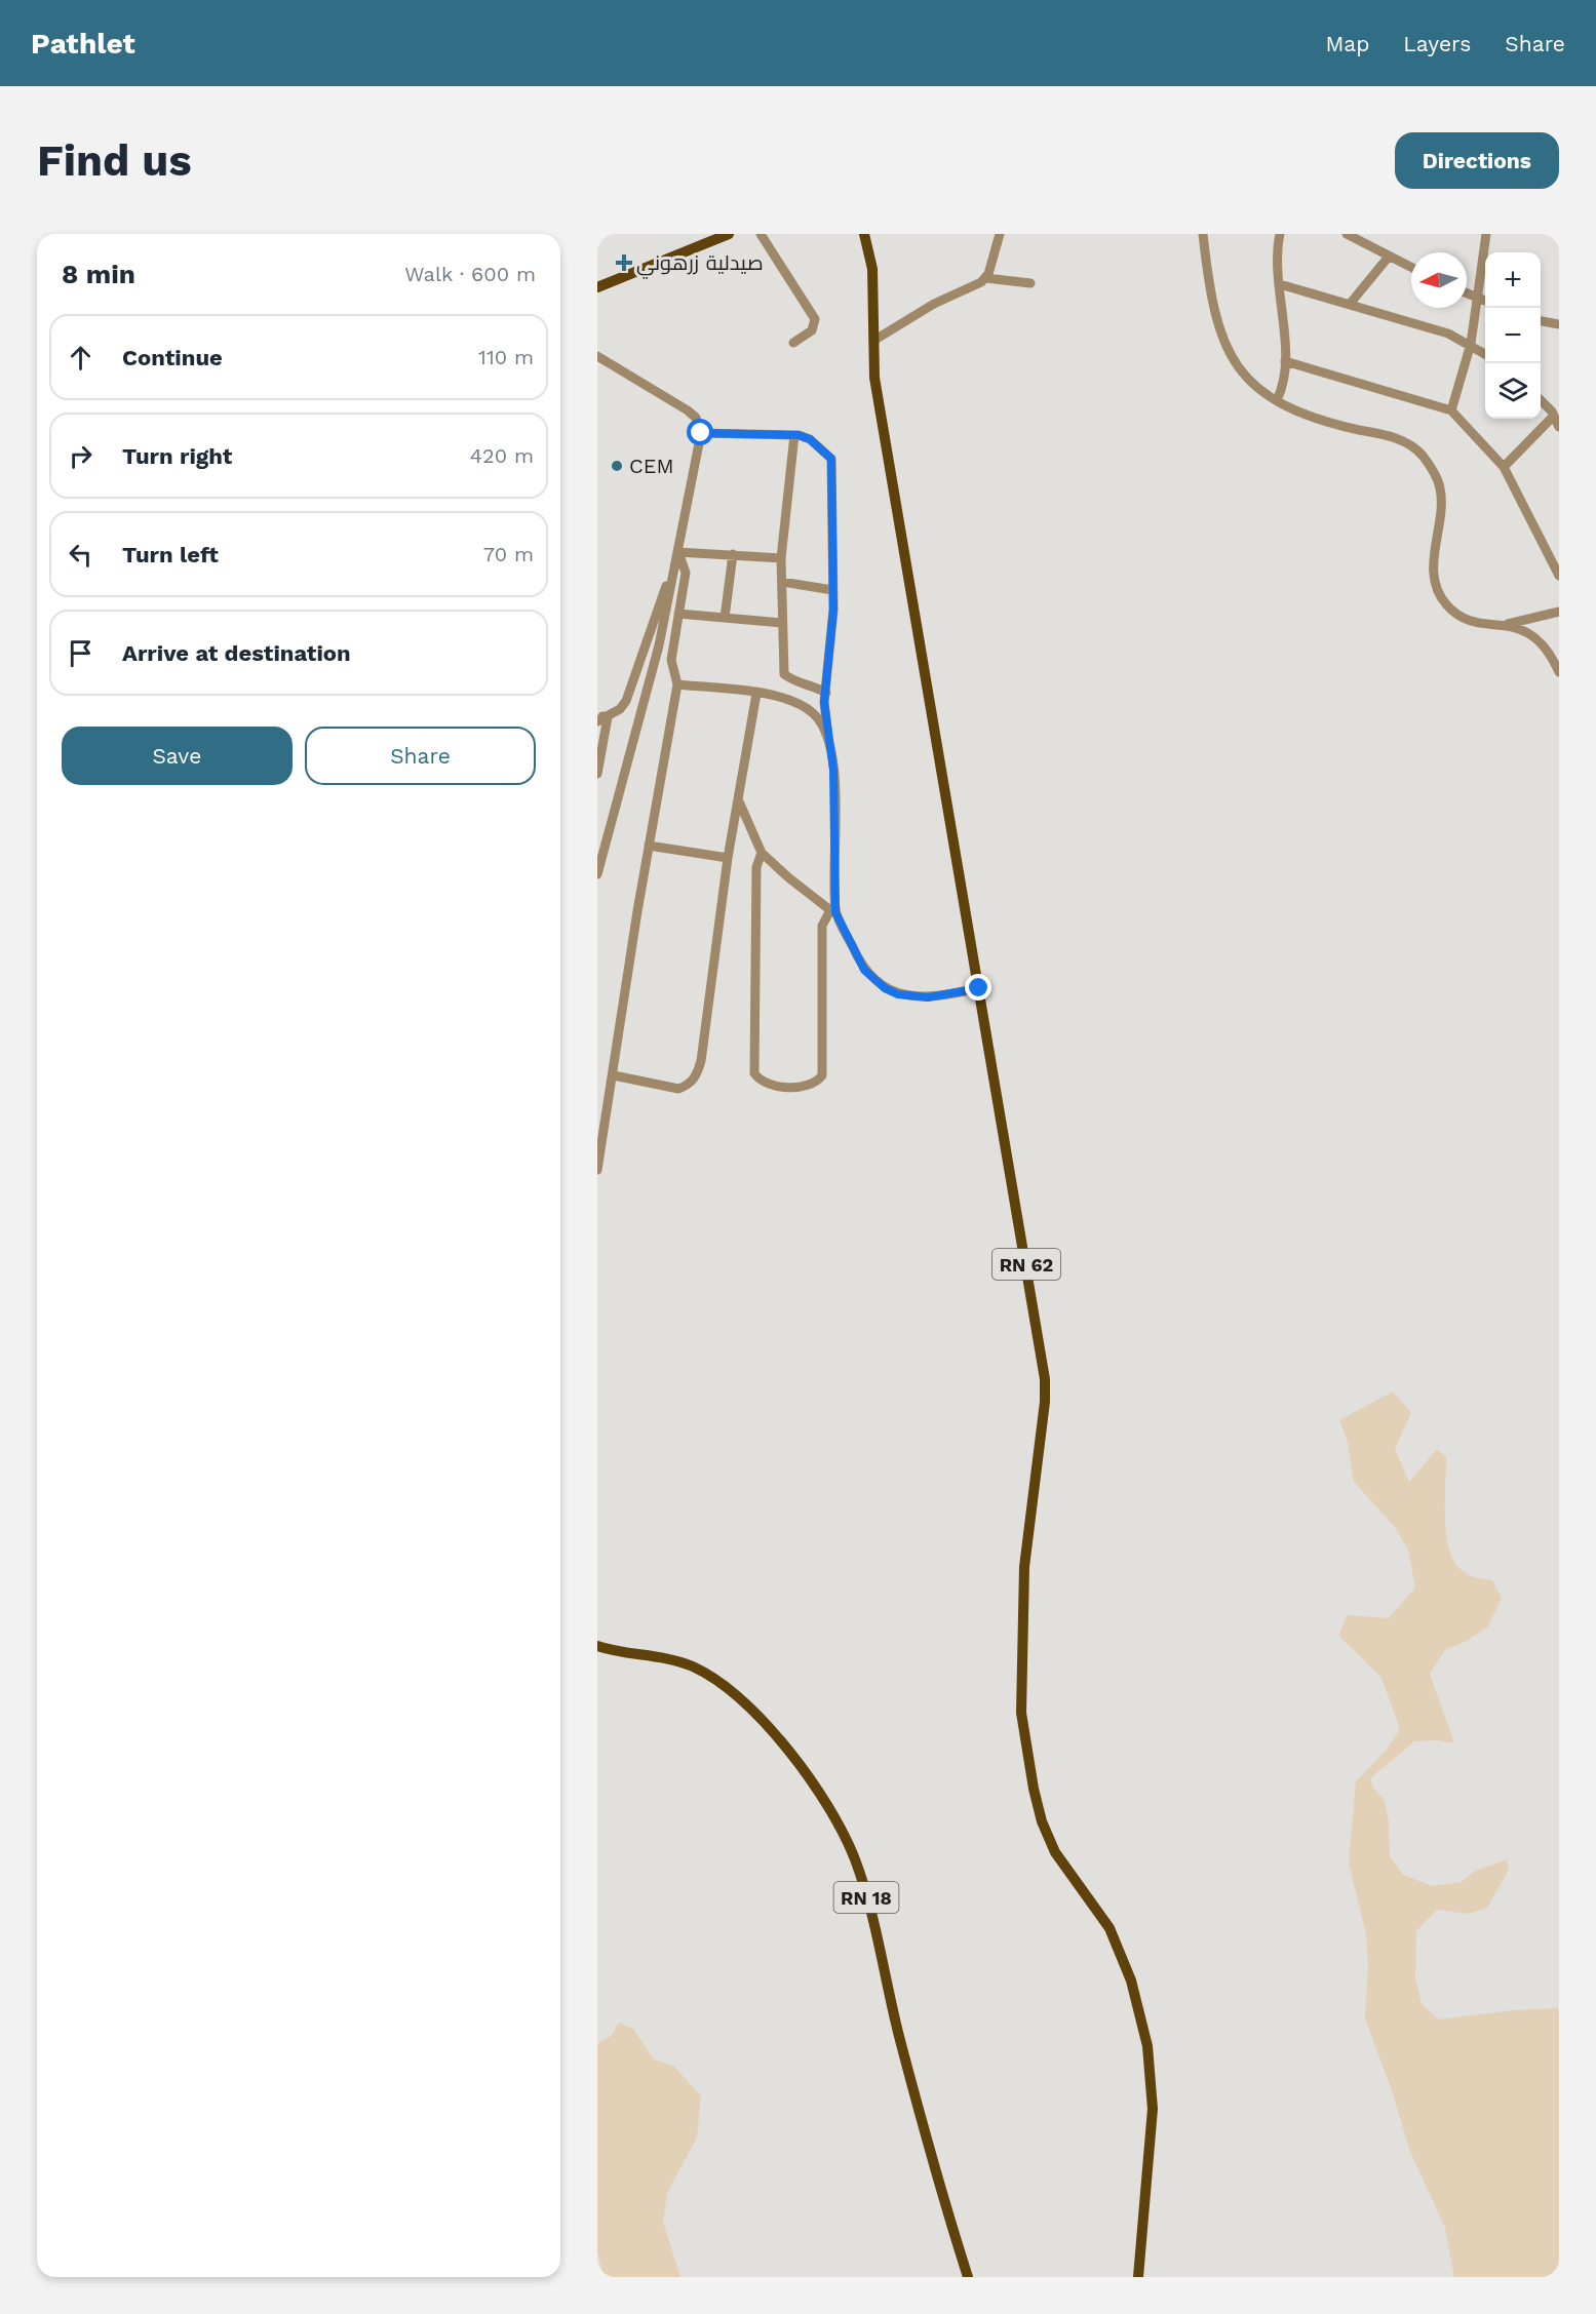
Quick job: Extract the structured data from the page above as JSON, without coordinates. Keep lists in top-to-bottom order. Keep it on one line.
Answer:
{"streets":{"main road":["RN 62","RN 18"]},"places":{"health":["صيدلية زرهوني"],"other":["CEM"]},"north":"left","page":{"header":"Pathlet","nav":["Map","Layers","Share"],"buttons":["Directions",["Save","Share"]],"title":"Find us","heading":["8 min","Walk · 600 m"],"map_buttons":["+","−"],"list":[["Continue","110 m"],["Turn right","420 m"],["Turn left","70 m"],"Arrive at destination"]}}
